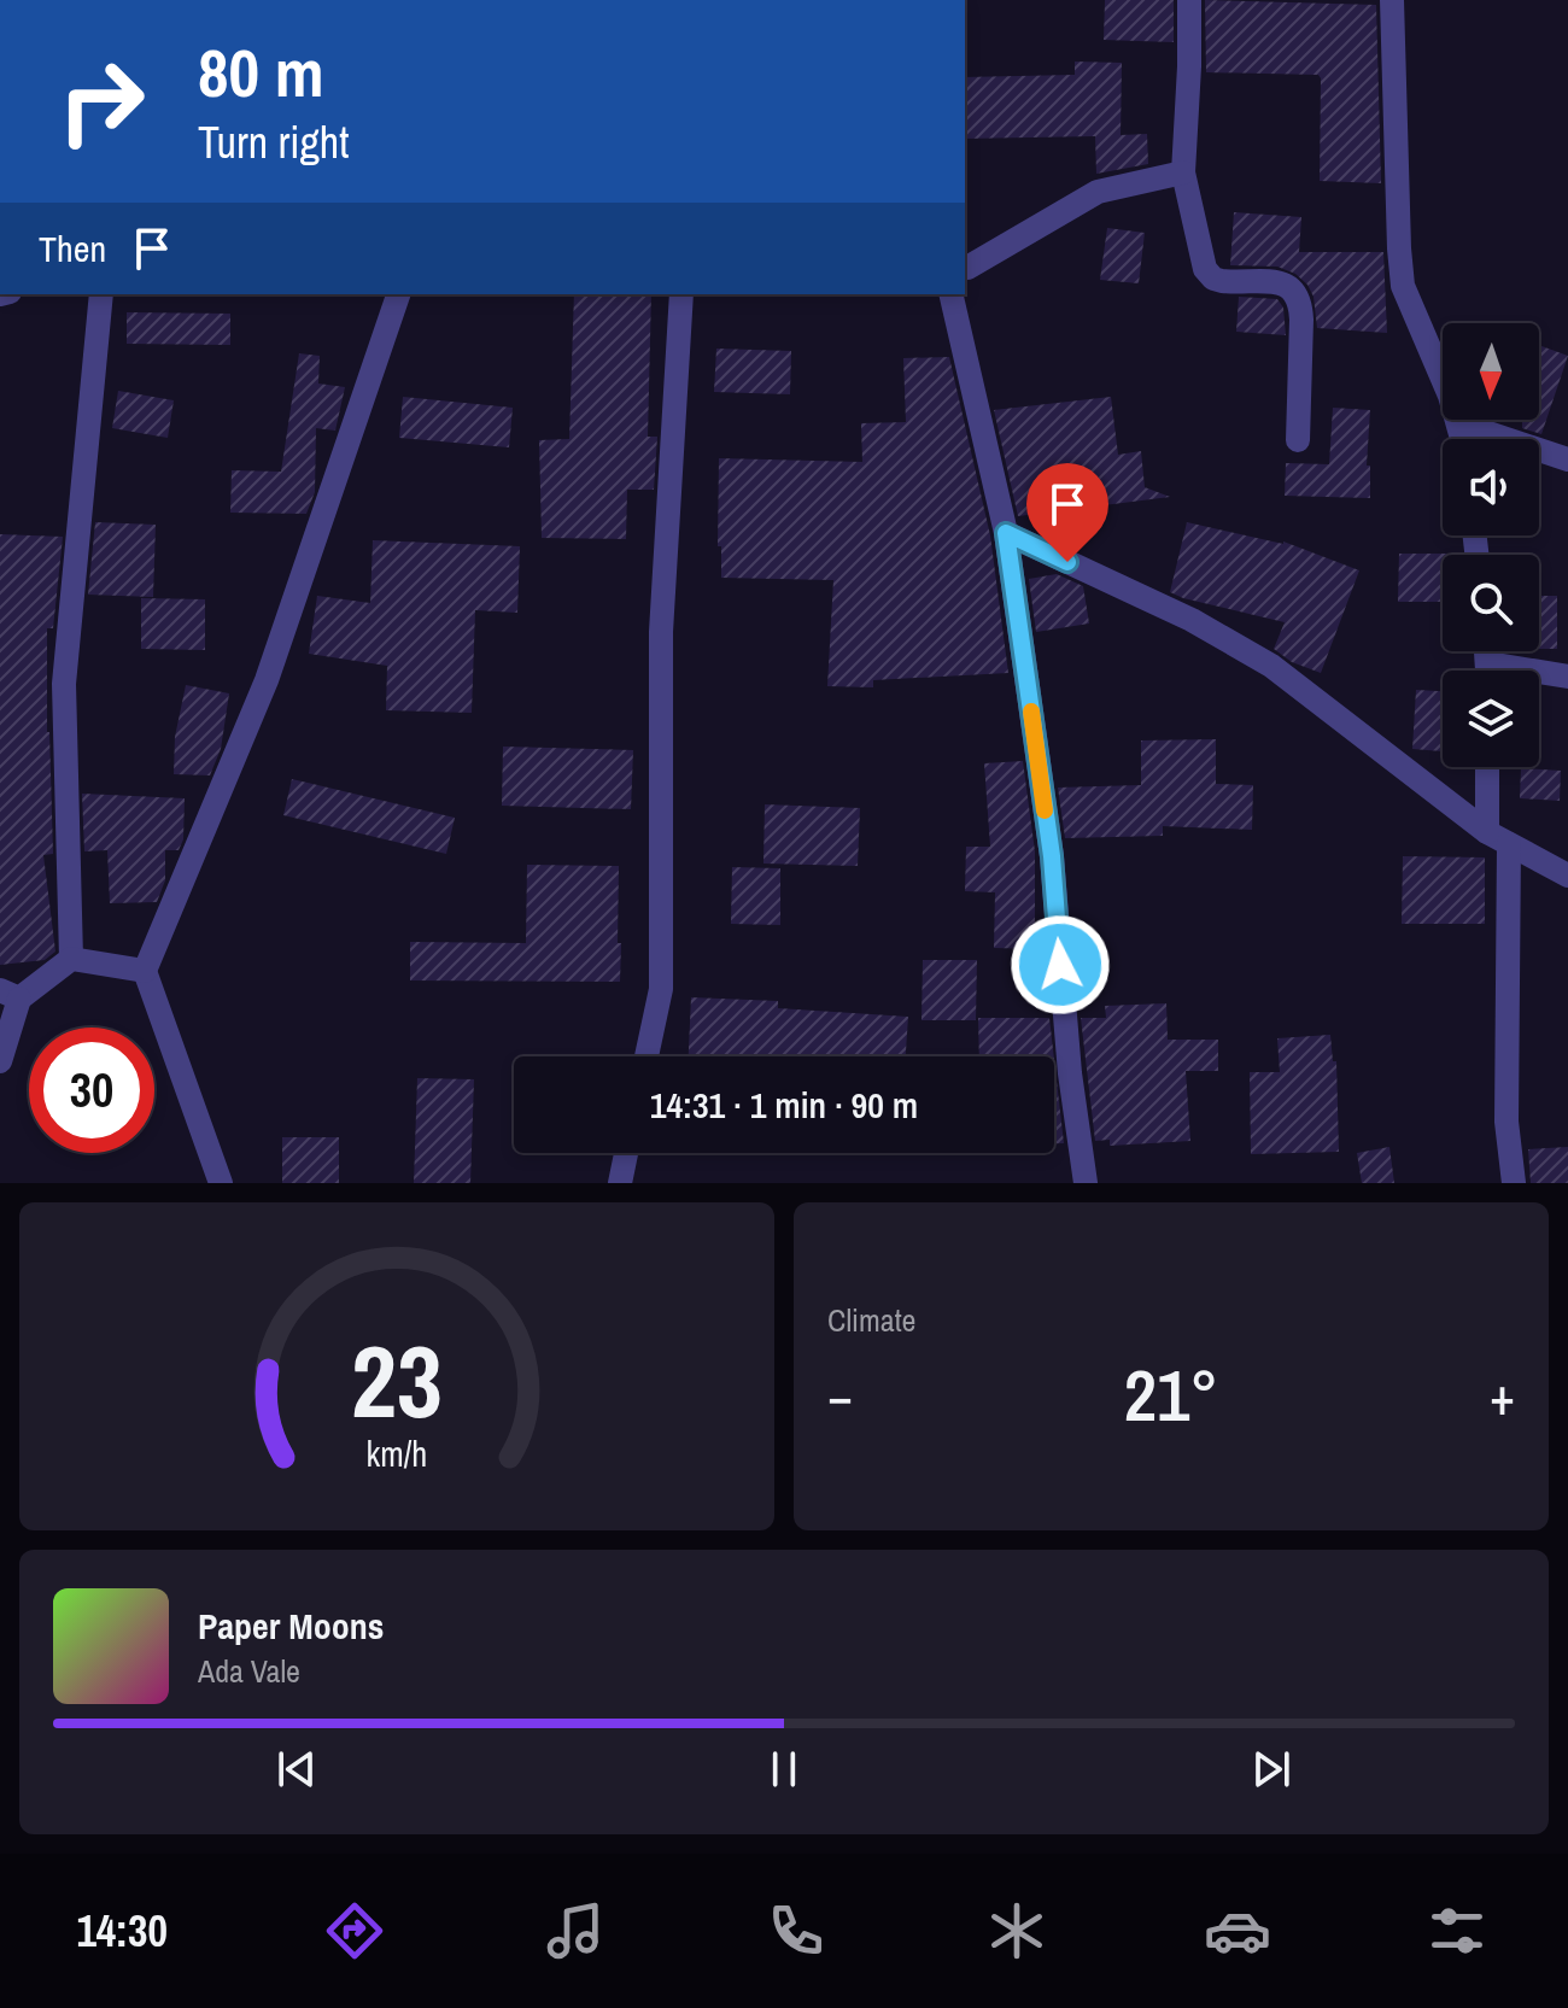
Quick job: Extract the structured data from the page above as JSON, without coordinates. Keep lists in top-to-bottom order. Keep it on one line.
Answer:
{"north":"bottom","page":{"turn":["80 m","Turn right"],"then":"Then","limit":"30","trip":"14:31 · 1 min · 90 m","tile":"Climate","heat":["−","21°","+"],"song":["Paper Moons","Ada Vale"],"tabs":"14:30","gauge":["23","km/h"]}}
